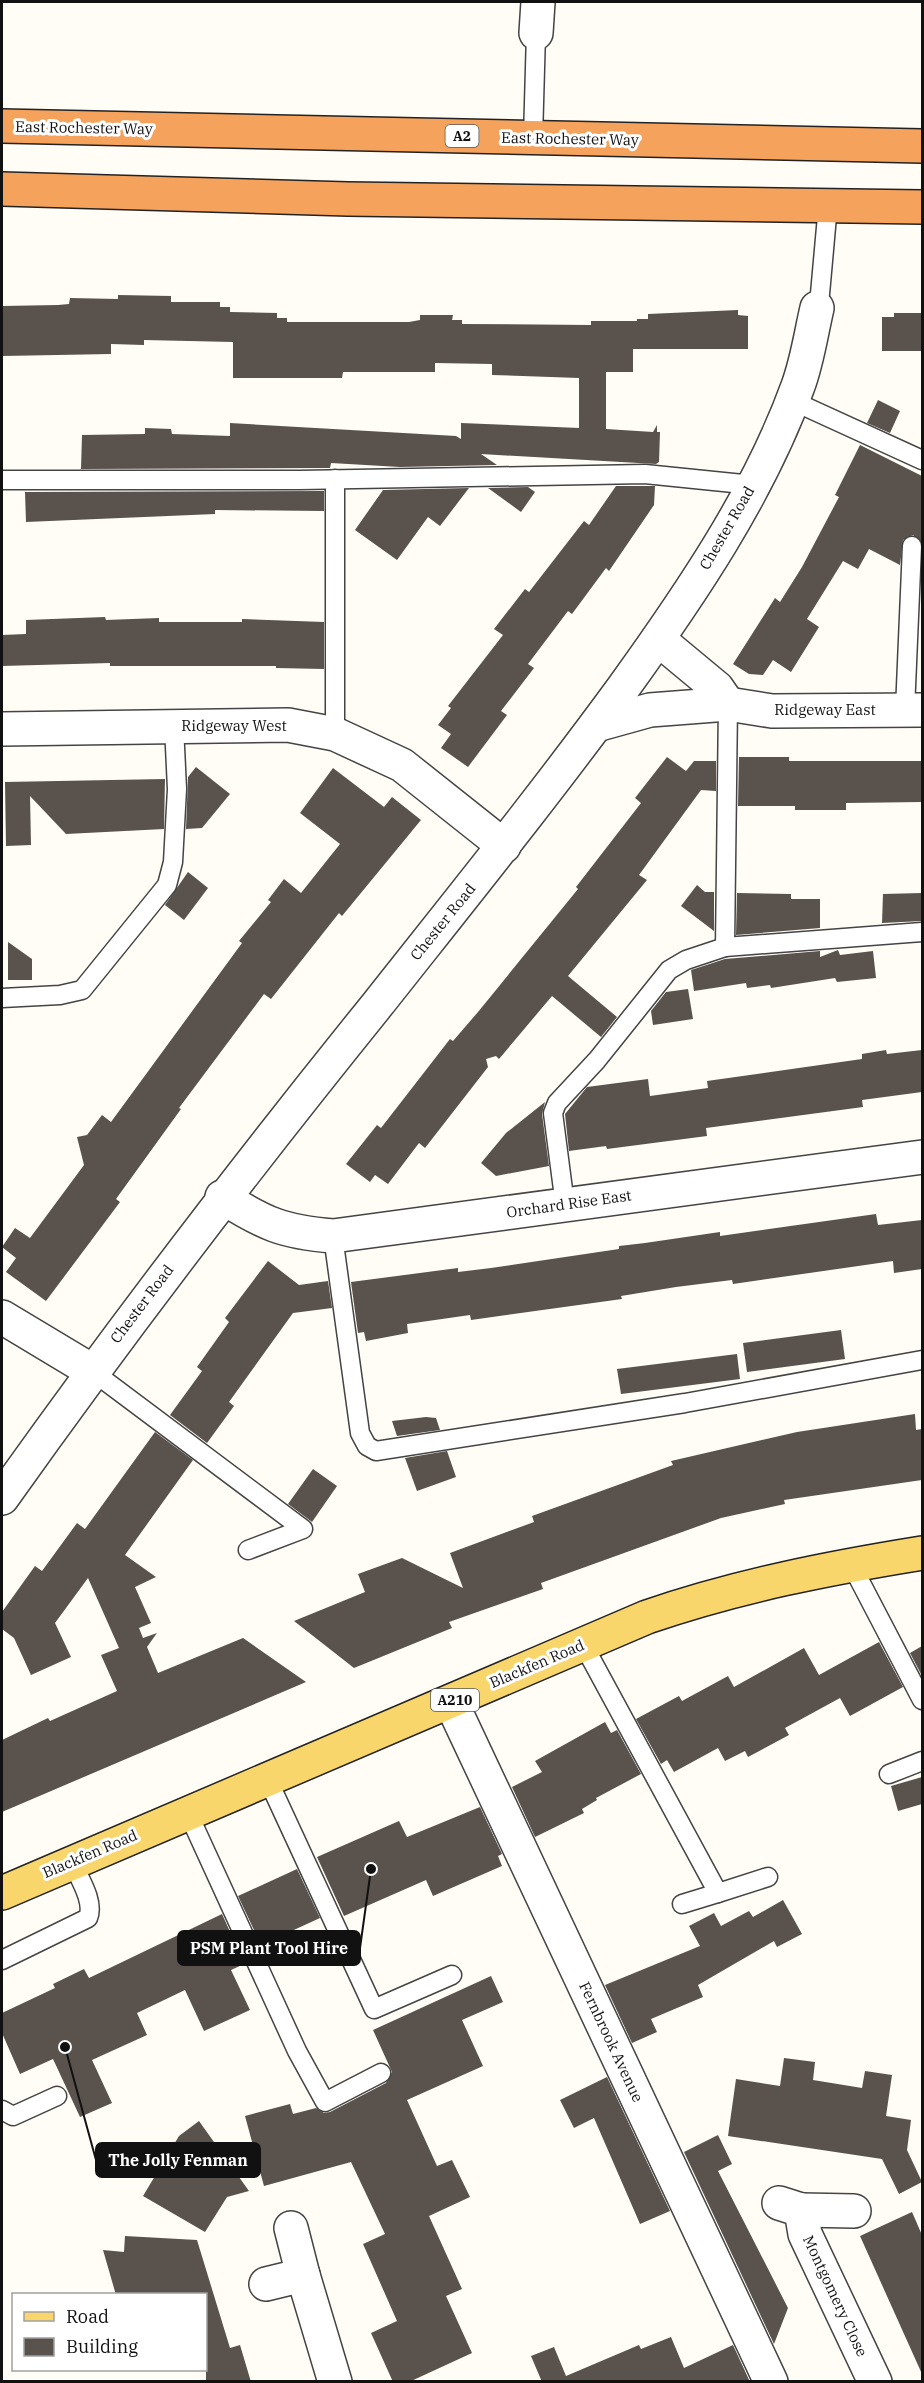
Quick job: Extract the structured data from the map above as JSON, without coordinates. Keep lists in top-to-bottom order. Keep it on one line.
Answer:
{"streets":{"highway":["East Rochester Way","A2"],"main road":["Blackfen Road","A210"],"street":["Chester Road","Ridgeway East","Ridgeway West","Orchard Rise East","Fernbrook Avenue","Montgomery Close"]},"crossings":[["Chester Road","Ridgeway East"],["Chester Road","Ridgeway West"],["Chester Road","Orchard Rise East"],["Blackfen Road","Fernbrook Avenue"]],"places":["PSM Plant Tool Hire","The Jolly Fenman"],"legend":["Road","Building"]}
